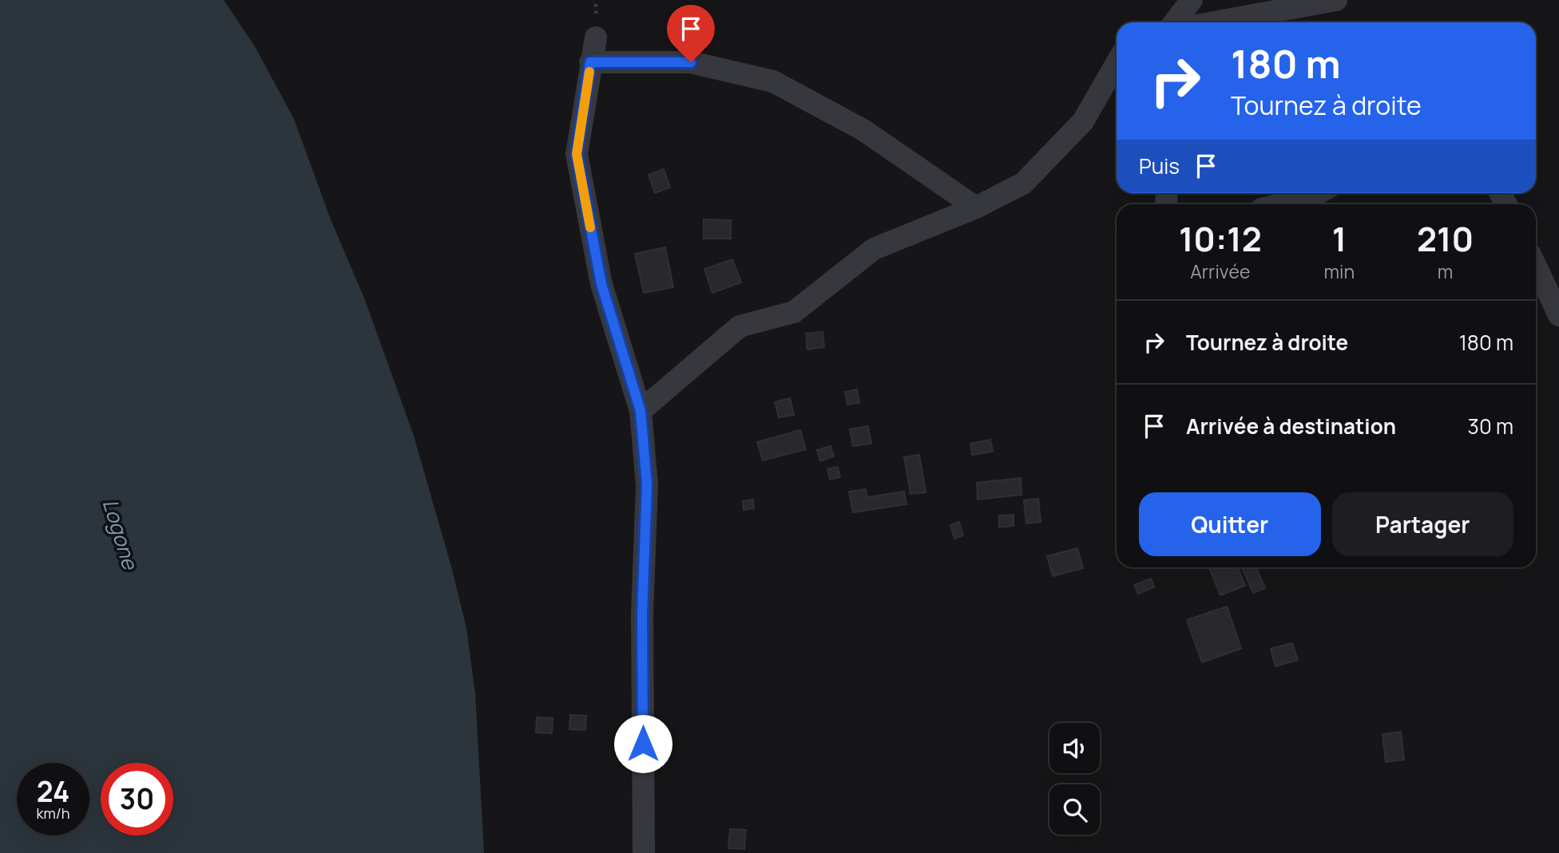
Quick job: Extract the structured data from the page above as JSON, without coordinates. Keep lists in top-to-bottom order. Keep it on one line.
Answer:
{"water":["Logone"],"page":{"turn":["180 m","Tournez à droite"],"then":"Puis","eta":["10:12","Arrivée","1","min","210","m"],"list":[{"name":"Tournez à droite","value":"180 m"},{"name":"Arrivée à destination","value":"30 m"}],"buttons":["Quitter","Partager"],"speed":"24 km/h","limit":"30"}}
